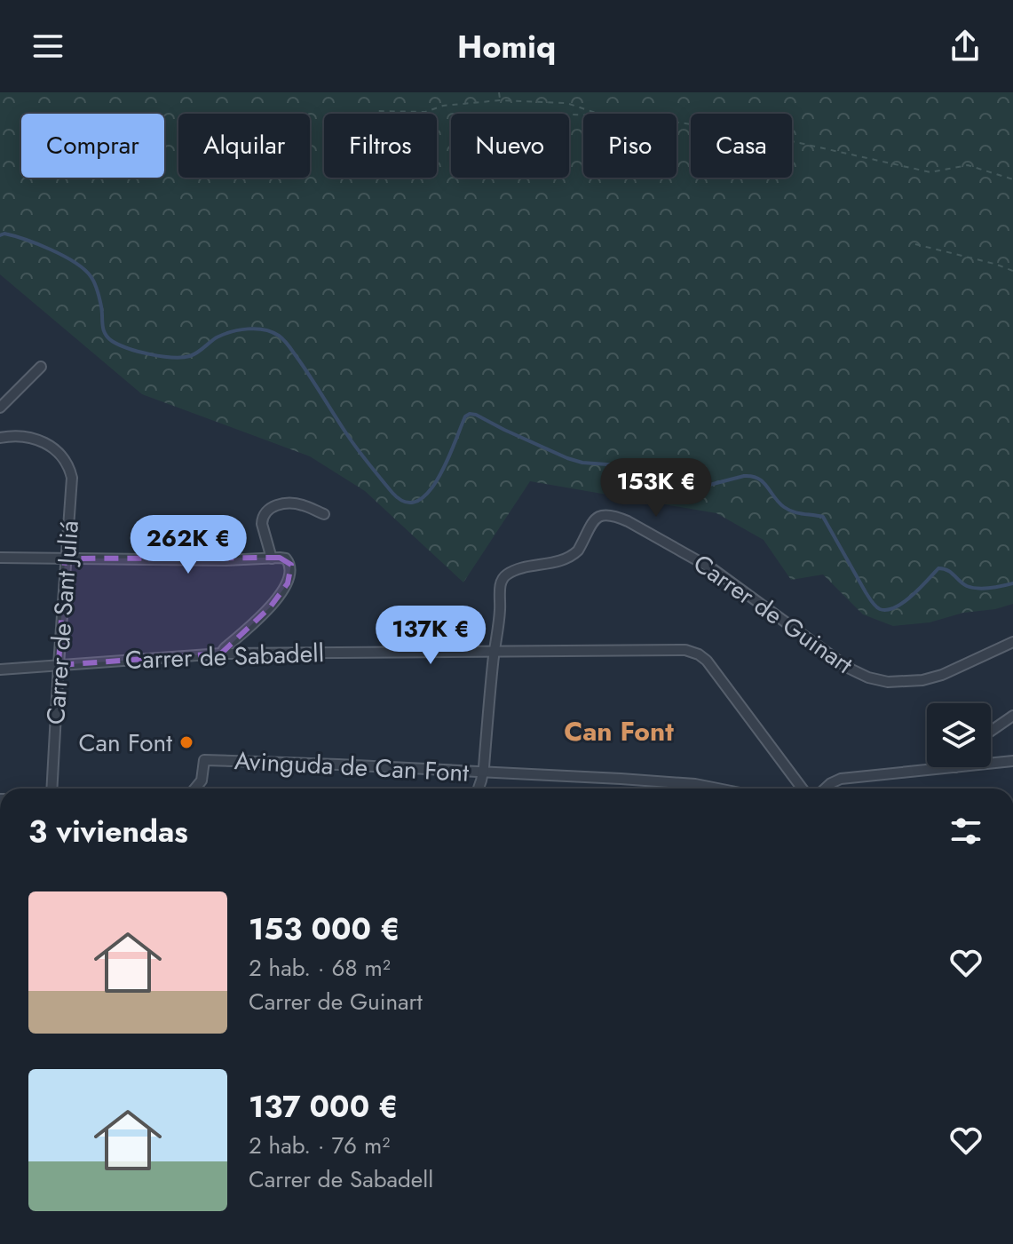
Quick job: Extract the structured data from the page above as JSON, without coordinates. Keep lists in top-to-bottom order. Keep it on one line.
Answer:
{"streets":{"street":["Carrer de Guinart","Carrer de Sant Juliá","Carrer de Sabadell","Avinguda de Can Font"]},"crossings":[["Carrer de Guinart","Carrer de Sabadell"],["Carrer de Guinart","Avinguda de Can Font"],["Carrer de Sant Juliá","Carrer de Sabadell"]],"districts":["Can Font"],"places":["Can Font"],"page":{"header":"Homiq","chip":["Comprar","Alquilar","Filtros","Nuevo","Piso","Casa"],"price":["153K €","262K €","137K €"],"heading":"3 viviendas","list":[{"name":"153 000 €","note":"2 hab. · 68 m² · Carrer de Guinart"},{"name":"137 000 €","note":"2 hab. · 76 m² · Carrer de Sabadell"}]}}
